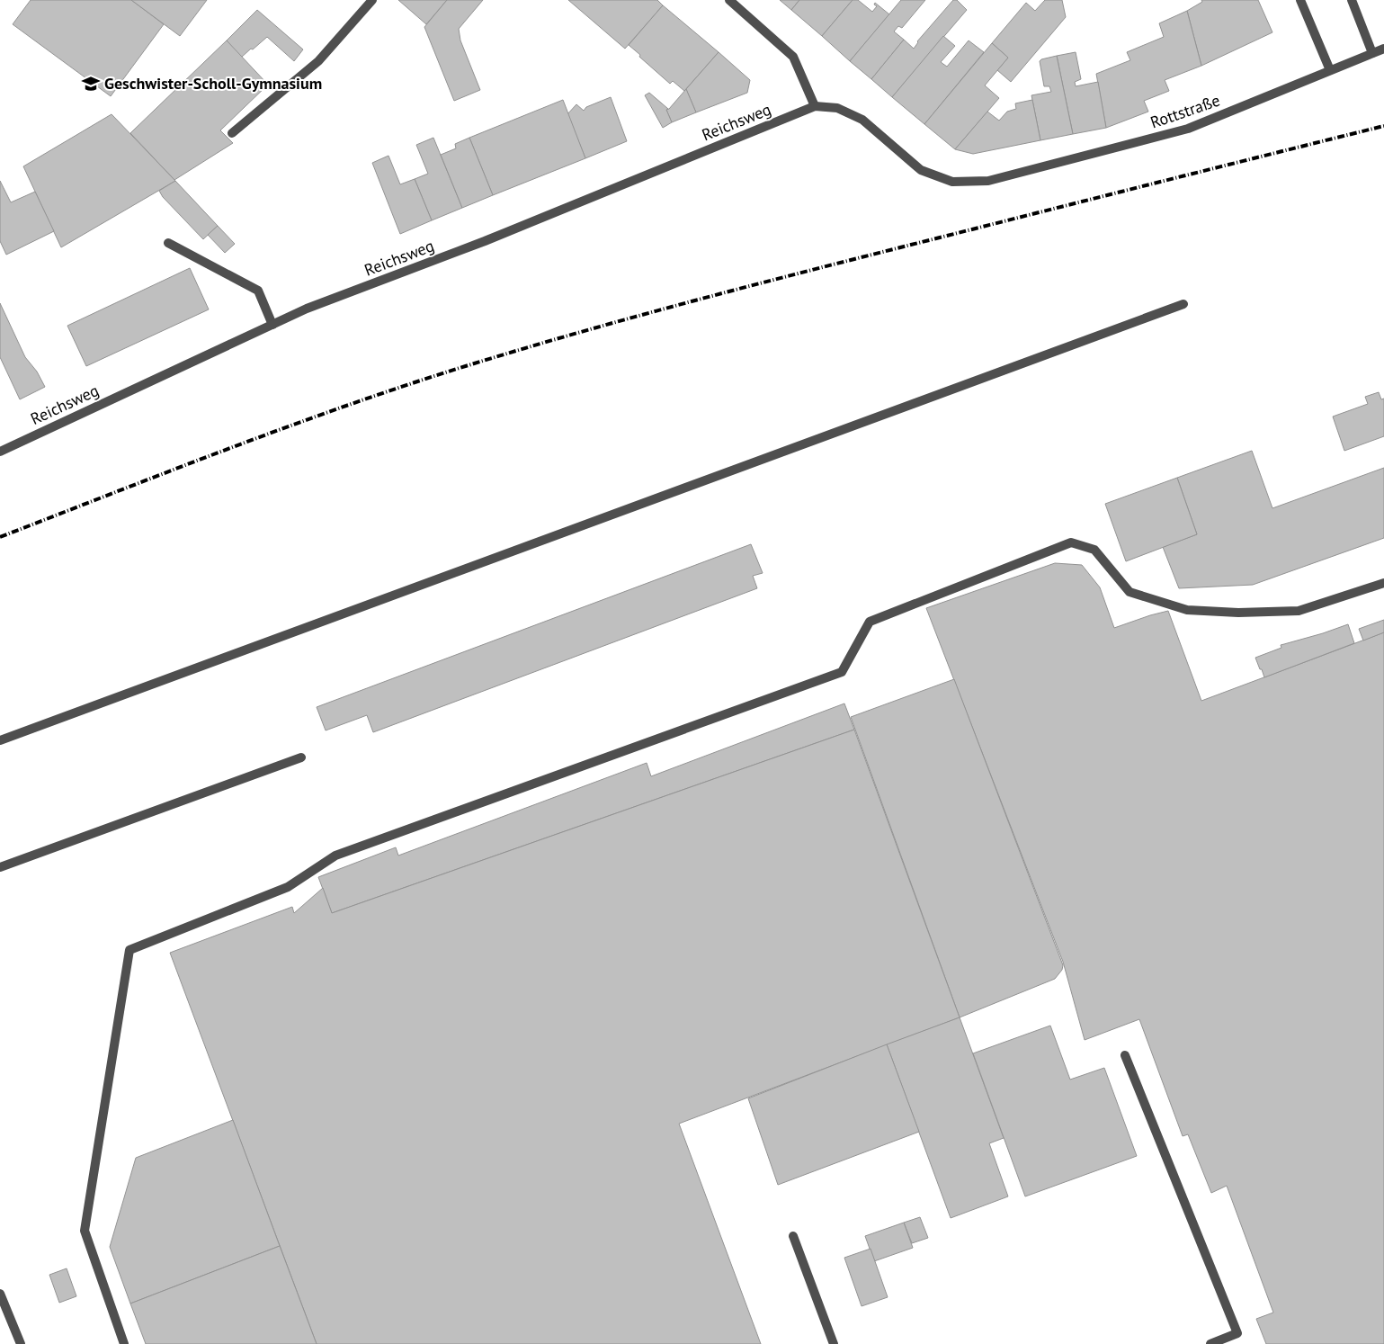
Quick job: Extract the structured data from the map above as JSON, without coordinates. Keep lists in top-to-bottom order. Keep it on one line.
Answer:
{"streets":{"street":["Rottstraße","Reichsweg"]},"crossings":[["Rottstraße","Reichsweg"]],"places":{"school or university":["Geschwister-Scholl-Gymnasium"]}}
